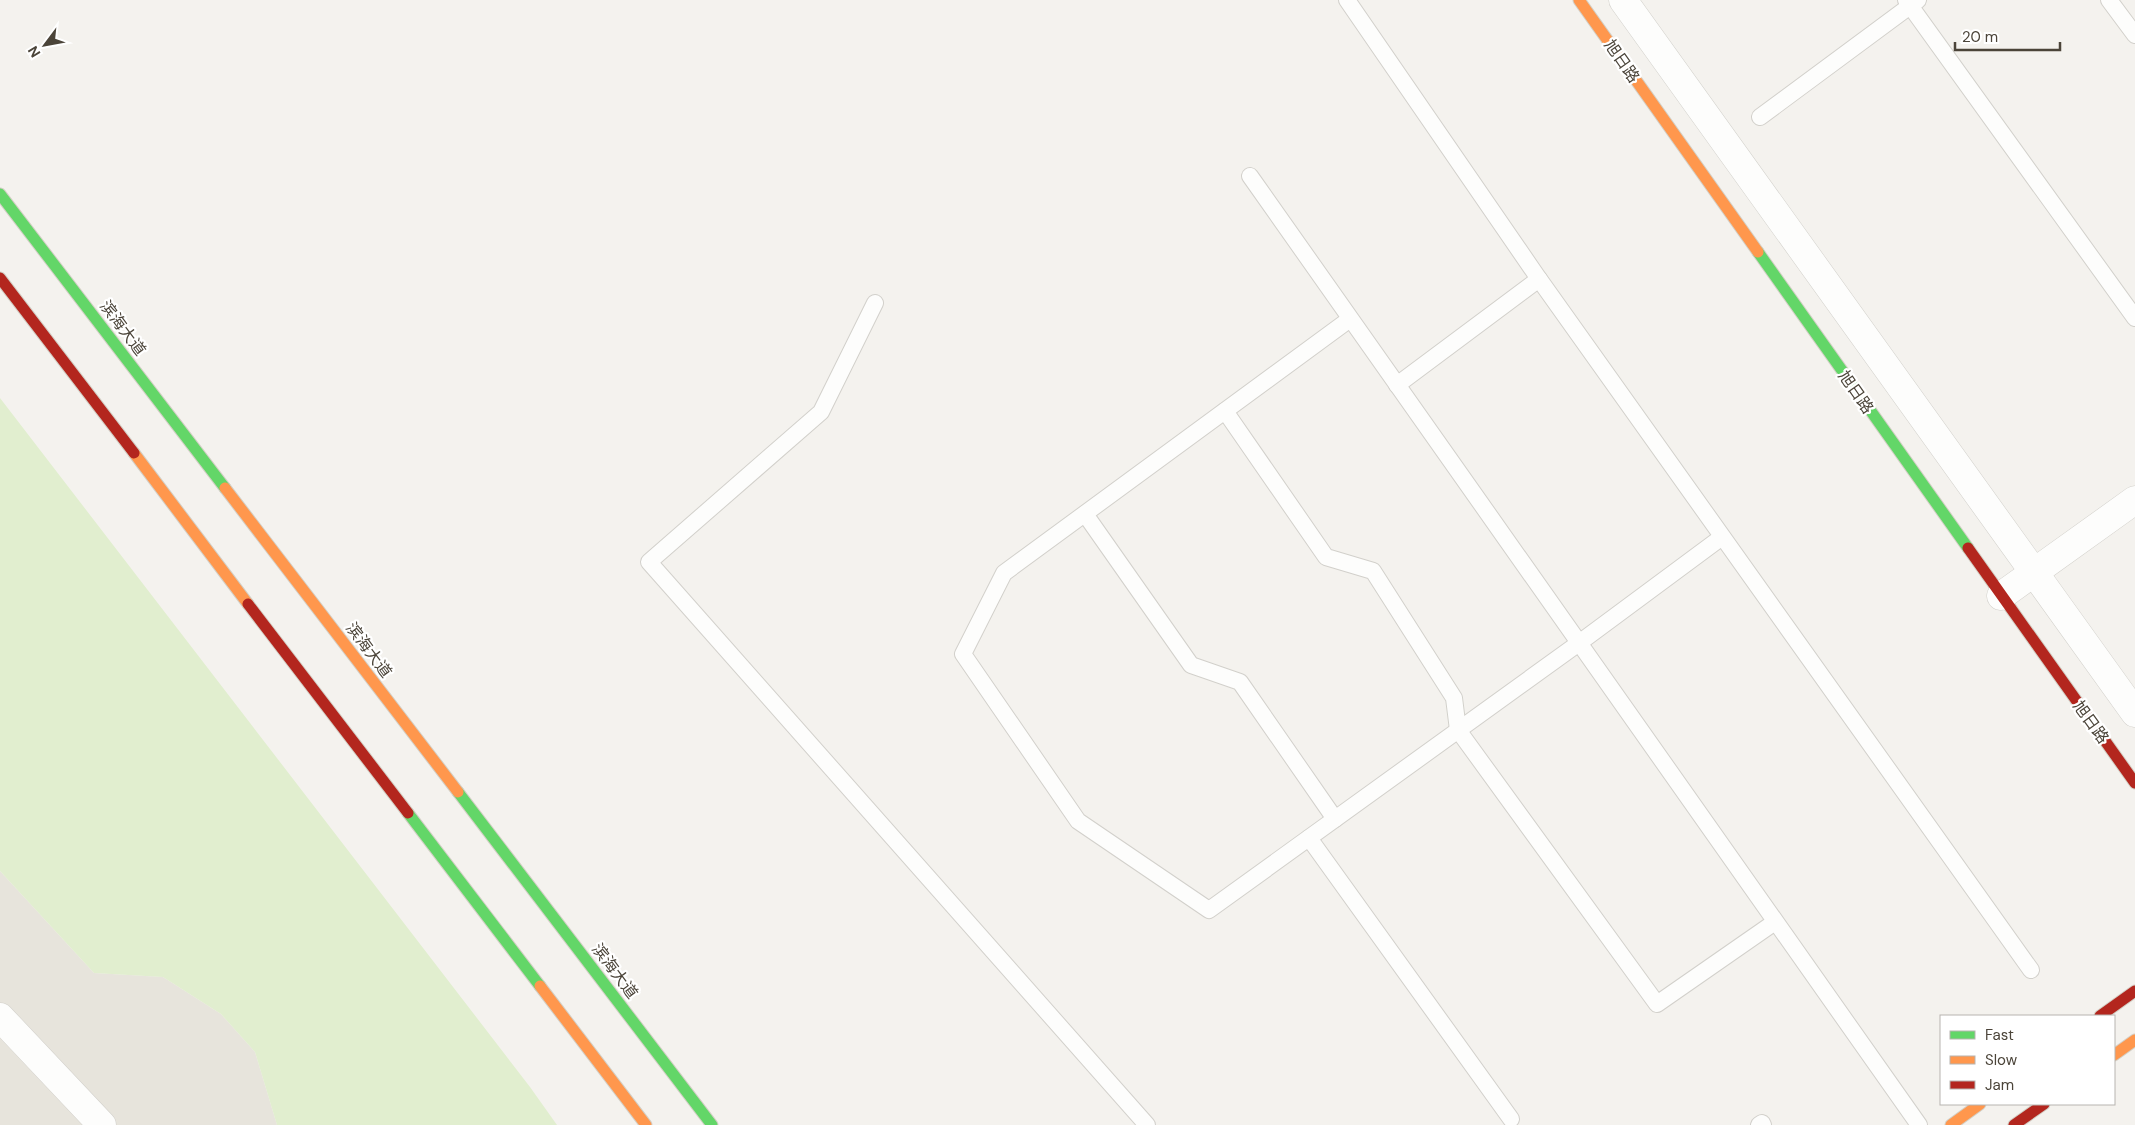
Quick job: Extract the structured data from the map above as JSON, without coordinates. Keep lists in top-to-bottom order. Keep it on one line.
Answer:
{"streets":{"main road":["旭日路","滨海大道"]},"legend":["Fast","Slow","Jam"],"scale_bar":"20 m","north":"bottom left"}
